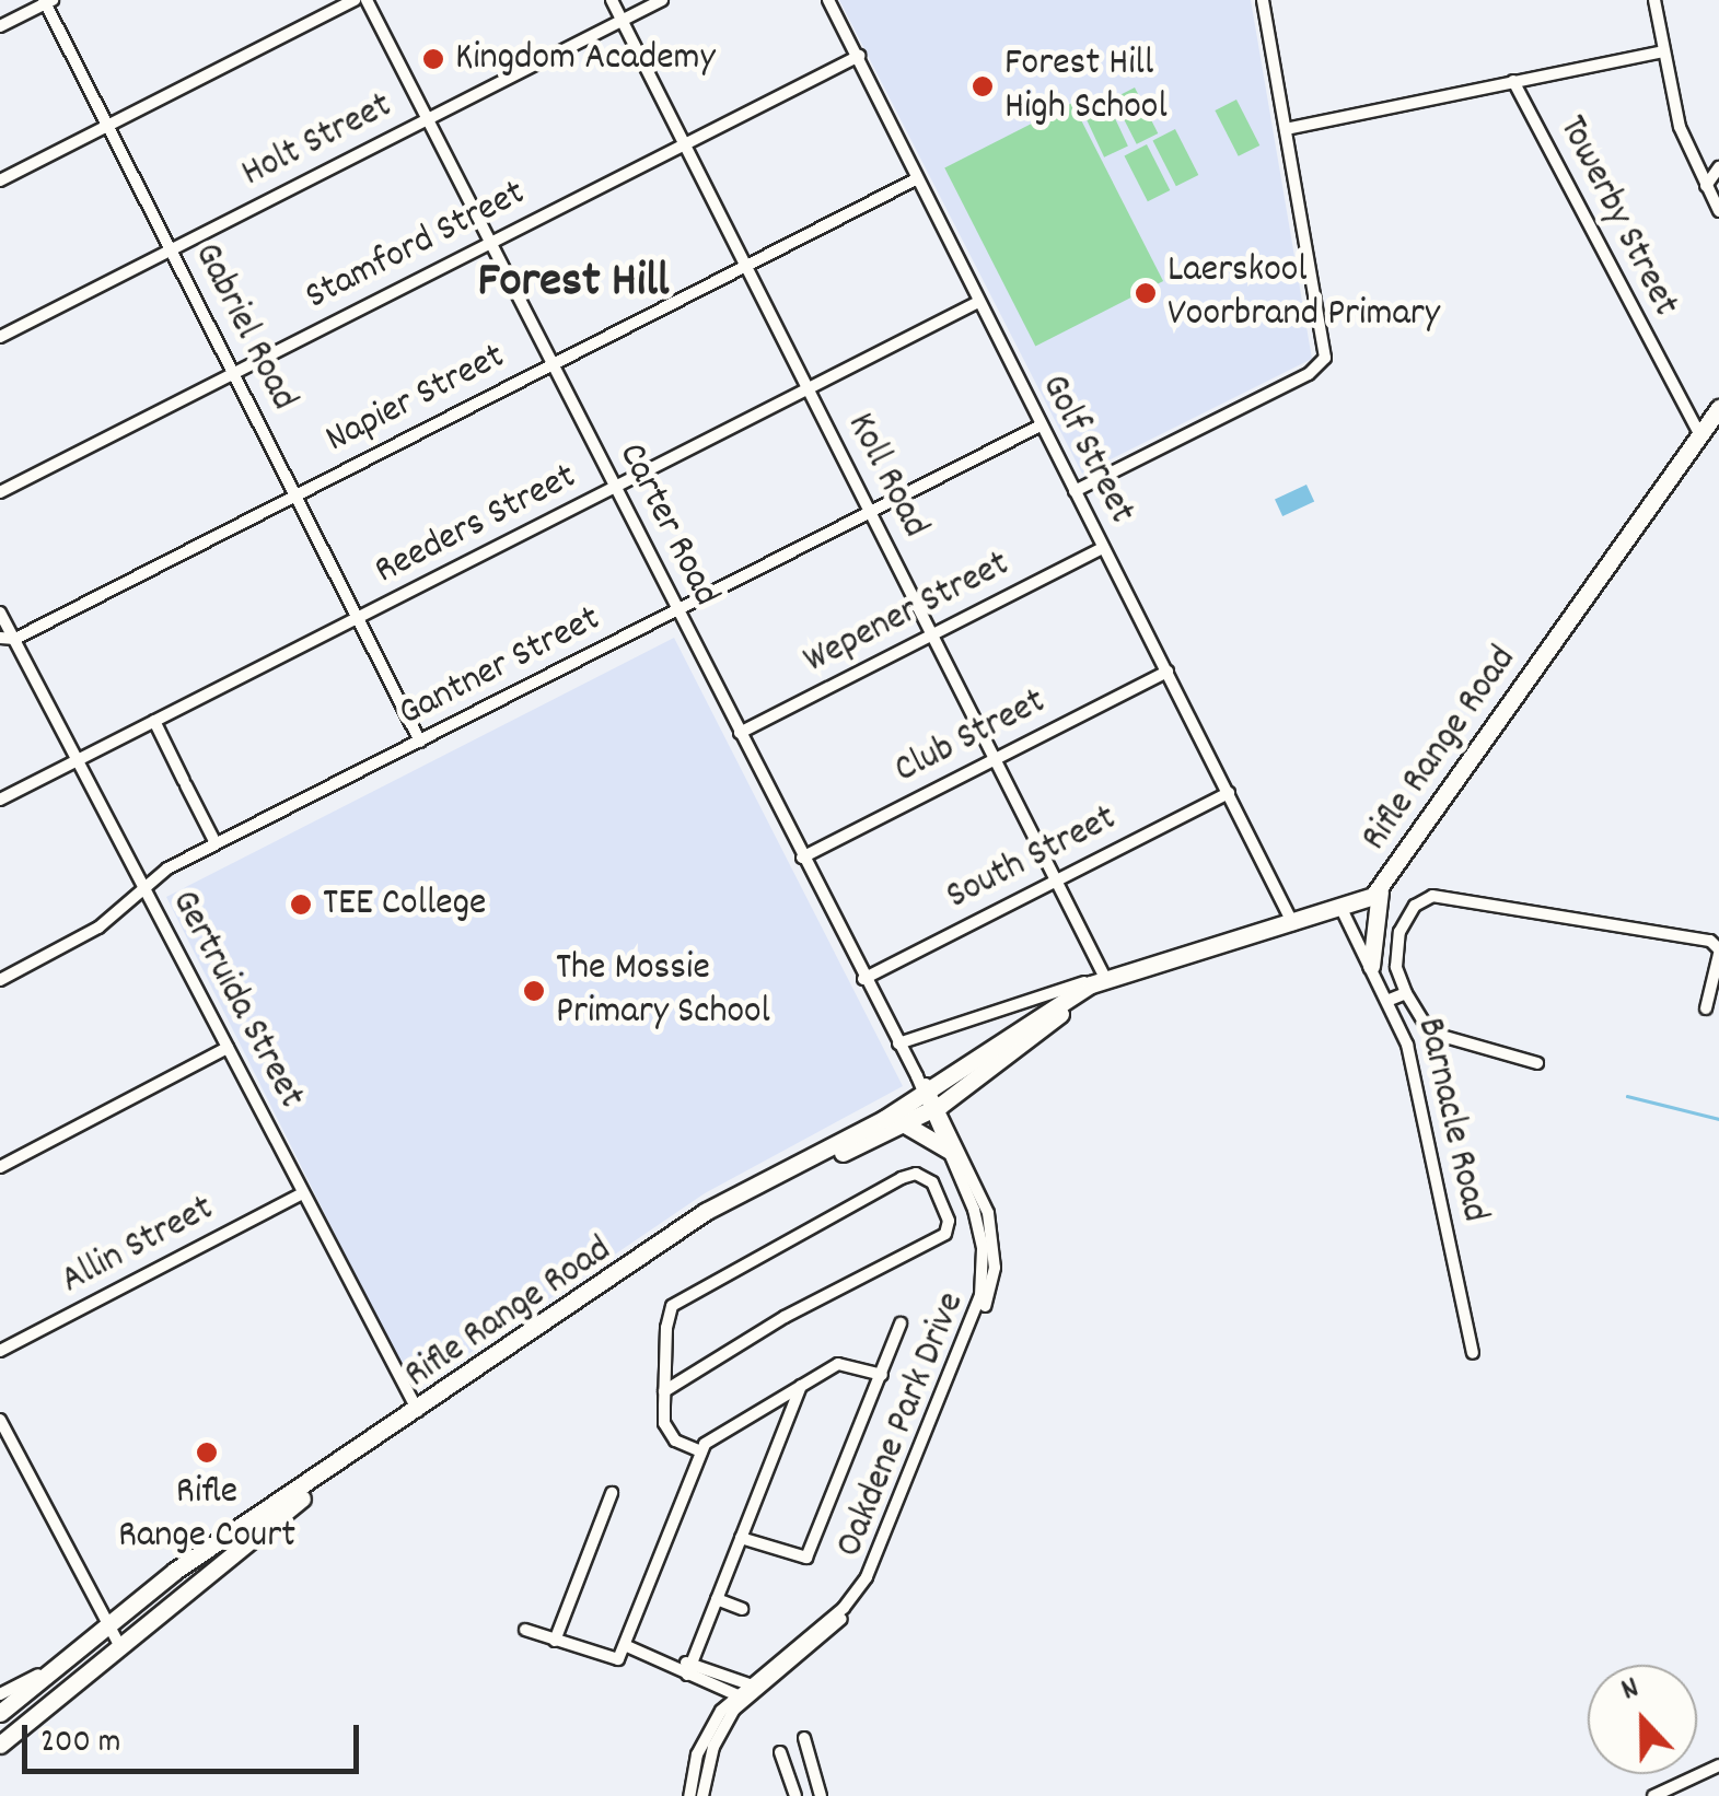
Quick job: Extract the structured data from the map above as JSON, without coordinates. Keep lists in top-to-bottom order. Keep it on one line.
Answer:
{"streets":{"main road":["Rifle Range Road"],"street":["Holt Street","Towerby Street","Stamford Street","Gabriel Road","Napier Street","Golf Street","Koll Road","Reeders Street","Carter Road","Wepener Street","Gantner Street","Club Street","South Street","Gertruida Street","Barnacle Road","Allin Street","Oakdene Park Drive"]},"crossings":[["Holt Street","Gabriel Road"],["Holt Street","Koll Road"],["Holt Street","Carter Road"],["Towerby Street","Rifle Range Road"],["Stamford Street","Gabriel Road"],["Stamford Street","Golf Street"],["Stamford Street","Koll Road"],["Stamford Street","Carter Road"],["Gabriel Road","Napier Street"],["Gabriel Road","Reeders Street"],["Gabriel Road","Gantner Street"],["Napier Street","Golf Street"],["Napier Street","Koll Road"],["Napier Street","Carter Road"],["Napier Street","Gertruida Street"],["Golf Street","Reeders Street"],["Golf Street","Wepener Street"],["Golf Street","Gantner Street"],["Golf Street","Club Street"],["Golf Street","Rifle Range Road"],["Golf Street","South Street"],["Koll Road","Reeders Street"],["Koll Road","Wepener Street"],["Koll Road","Gantner Street"],["Koll Road","Club Street"],["Koll Road","Rifle Range Road"],["Koll Road","South Street"],["Reeders Street","Carter Road"],["Reeders Street","Gertruida Street"],["Carter Road","Wepener Street"],["Carter Road","Gantner Street"],["Carter Road","Club Street"],["Carter Road","Rifle Range Road"],["Carter Road","South Street"],["Carter Road","Oakdene Park Drive"],["Gantner Street","Gertruida Street"],["Rifle Range Road","Gertruida Street"],["Rifle Range Road","Barnacle Road"],["Rifle Range Road","Oakdene Park Drive"],["Gertruida Street","Allin Street"]],"districts":["Forest Hill"],"places":["Kingdom Academy","Forest Hill High School","Laerskool Voorbrand Primary","TEE College","The Mossie Primary School","Rifle Range Court"],"scale_bar":"200 m","north":"top"}
